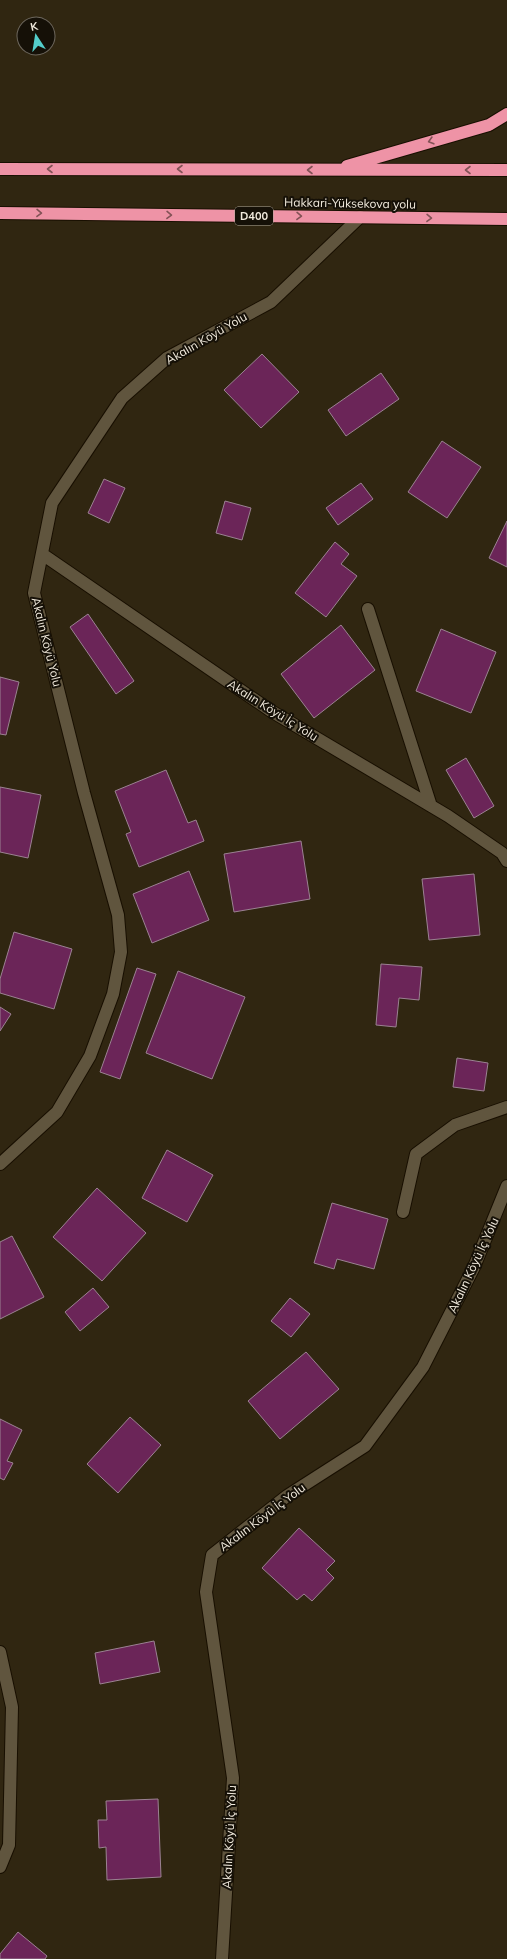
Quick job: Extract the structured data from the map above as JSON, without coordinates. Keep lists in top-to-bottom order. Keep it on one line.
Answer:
{"streets":{"highway":["Hakkari-Yüksekova yolu","D400"],"street":["Akalın Köyü Yolu","Akalın Köyü İç Yolu"]},"crossings":[["Hakkari-Yüksekova yolu","Akalın Köyü Yolu"],["Akalın Köyü Yolu","Akalın Köyü İç Yolu"]],"north":"top"}
